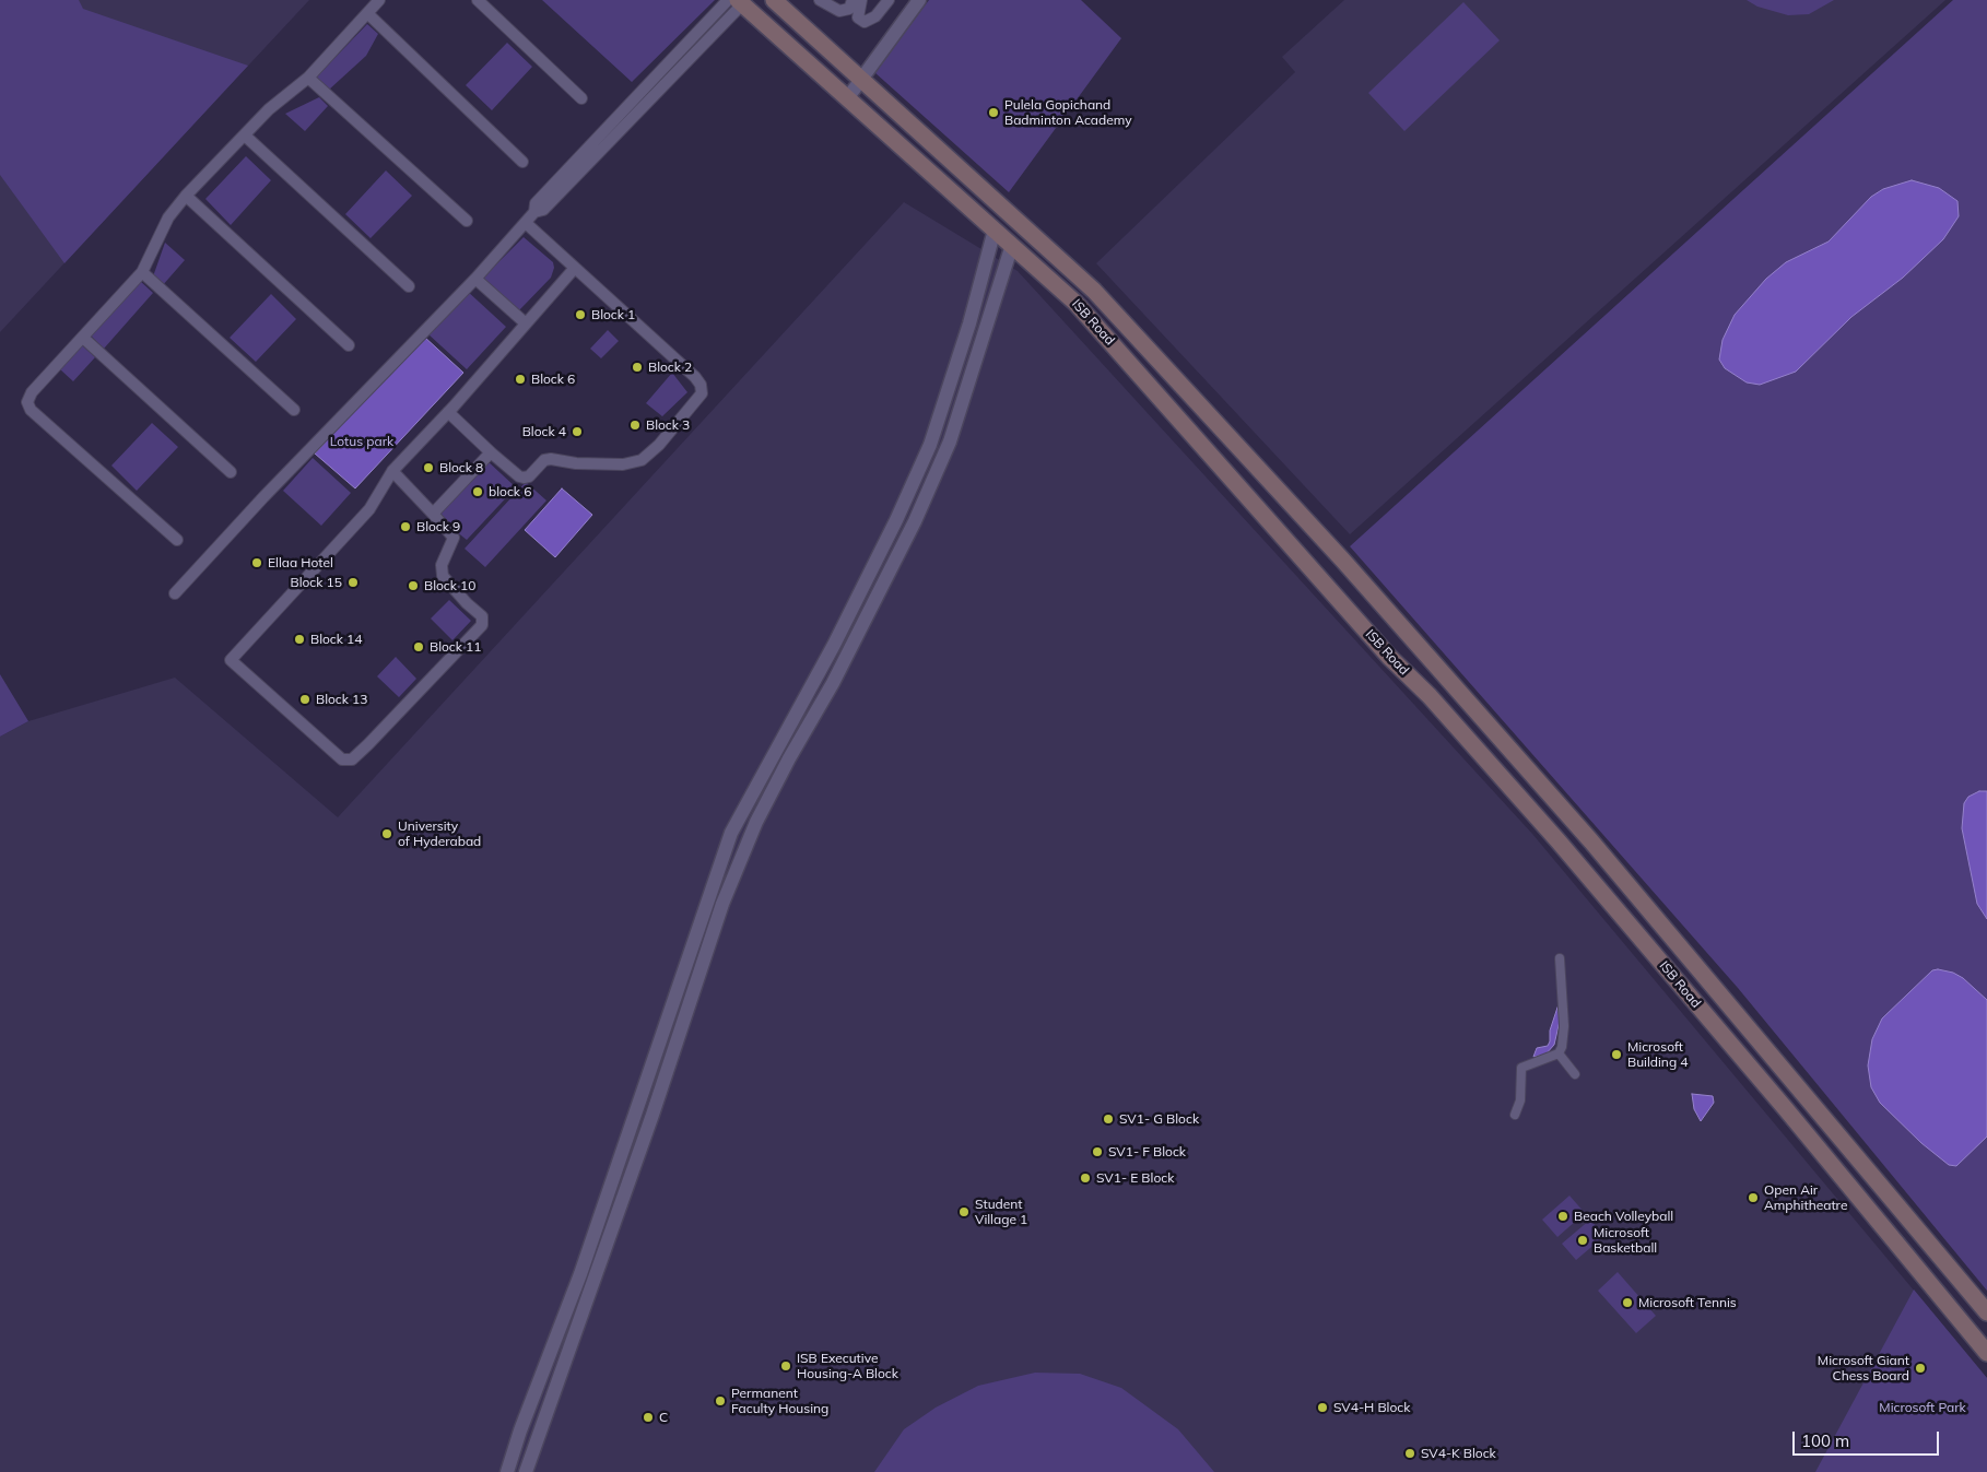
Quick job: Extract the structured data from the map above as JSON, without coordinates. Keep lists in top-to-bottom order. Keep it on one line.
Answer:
{"streets":{"main road":["ISB Road"]},"parks":["Lotus park","Microsoft Park"],"places":["Pulela Gopichand Badminton Academy","Block 1","Block 2","Block 6","Block 3","Block 4","Block 8","block 6","Block 9","Ellaa Hotel","Block 15","Block 10","Block 14","Block 11","Block 13","University of Hyderabad","Microsoft Building 4","SV1- G Block","SV1- F Block","SV1- E Block","Open Air Amphitheatre","Student Village 1","Beach Volleyball","Microsoft Basketball","Microsoft Tennis","ISB Executive Housing-A Block","Microsoft Giant Chess Board","Permanent Faculty Housing","SV4-H Block","C","SV4-K Block"],"scale_bar":"100 m"}
